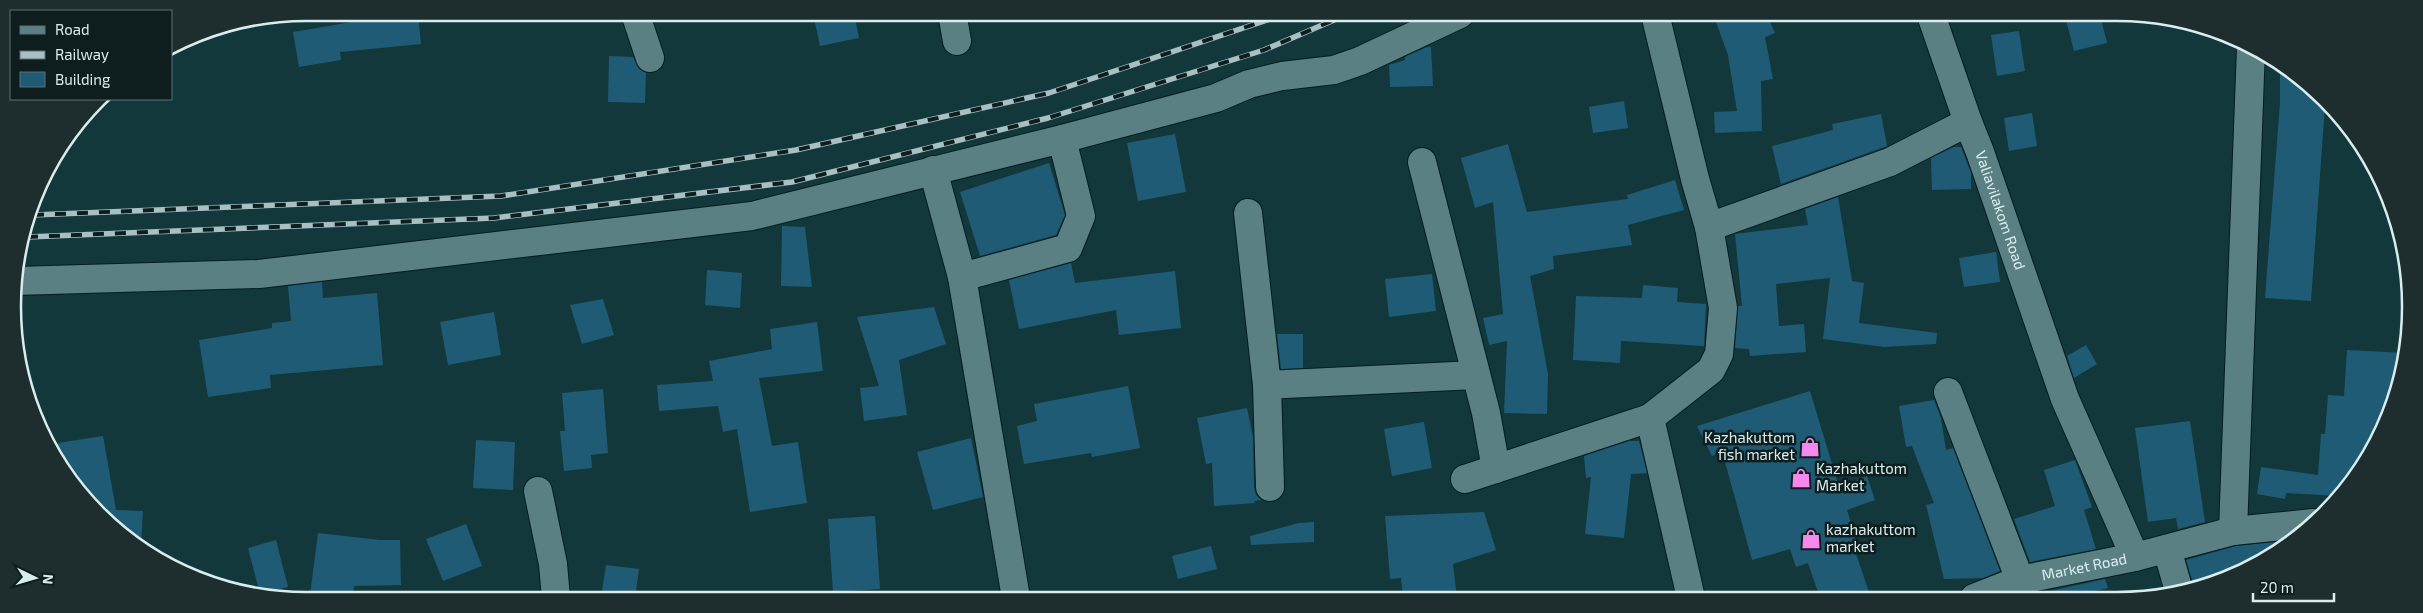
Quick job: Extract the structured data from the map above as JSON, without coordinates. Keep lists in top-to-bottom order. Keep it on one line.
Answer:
{"streets":{"street":["Valiavilakom Road","Market Road"]},"crossings":[["Valiavilakom Road","Market Road"]],"places":{"shop":["Kazhakuttom fish market","Kazhakuttom Market","kazhakuttom market"]},"legend":["Road","Railway","Building"],"scale_bar":"20 m","north":"right"}
